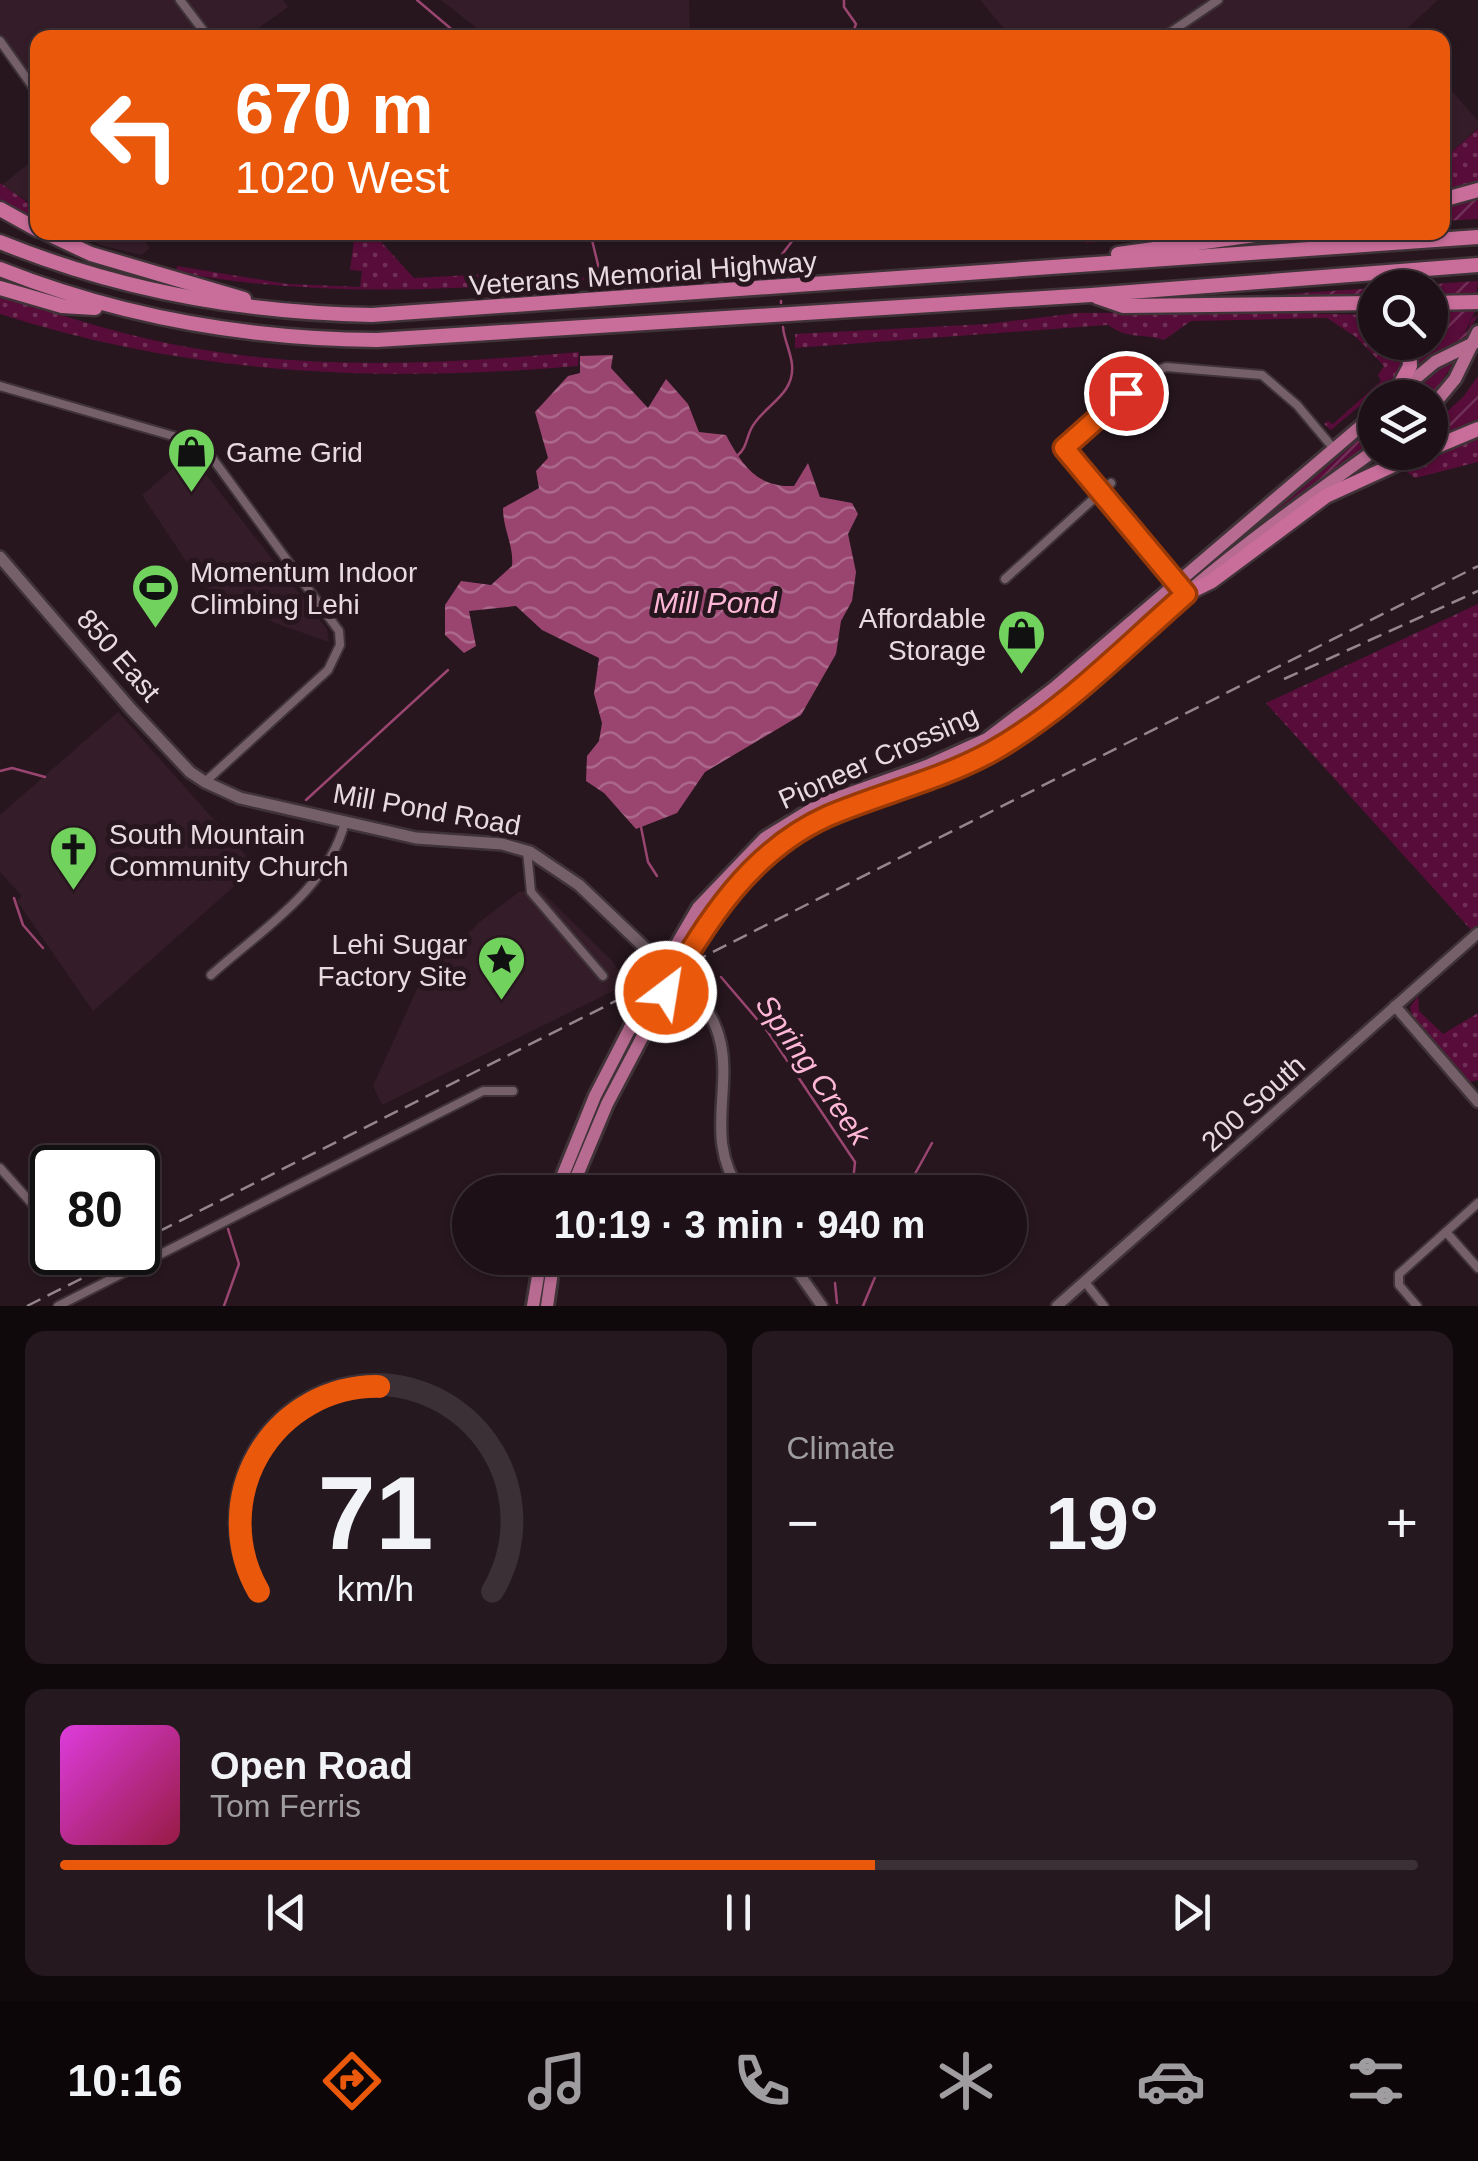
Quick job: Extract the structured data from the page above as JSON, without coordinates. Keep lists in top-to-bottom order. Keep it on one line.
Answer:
{"streets":{"highway":["Veterans Memorial Highway","Pioneer Crossing"],"main road":["850 East","Mill Pond Road"],"street":["200 South"]},"crossings":[["850 East","Mill Pond Road"],["Pioneer Crossing","Mill Pond Road"]],"water":["Mill Pond","Spring Creek"],"places":{"shop":["Game Grid","Affordable Storage"],"sports":["Momentum Indoor Climbing Lehi"],"church":["South Mountain Community Church"],"place":["Lehi Sugar Factory Site"]},"page":{"turn":["670 m","1020 West"],"limit":"80","trip":"10:19 · 3 min · 940 m","tile":"Climate","heat":["−","19°","+"],"song":["Open Road","Tom Ferris"],"tabs":"10:16","gauge":["71","km/h"]}}
